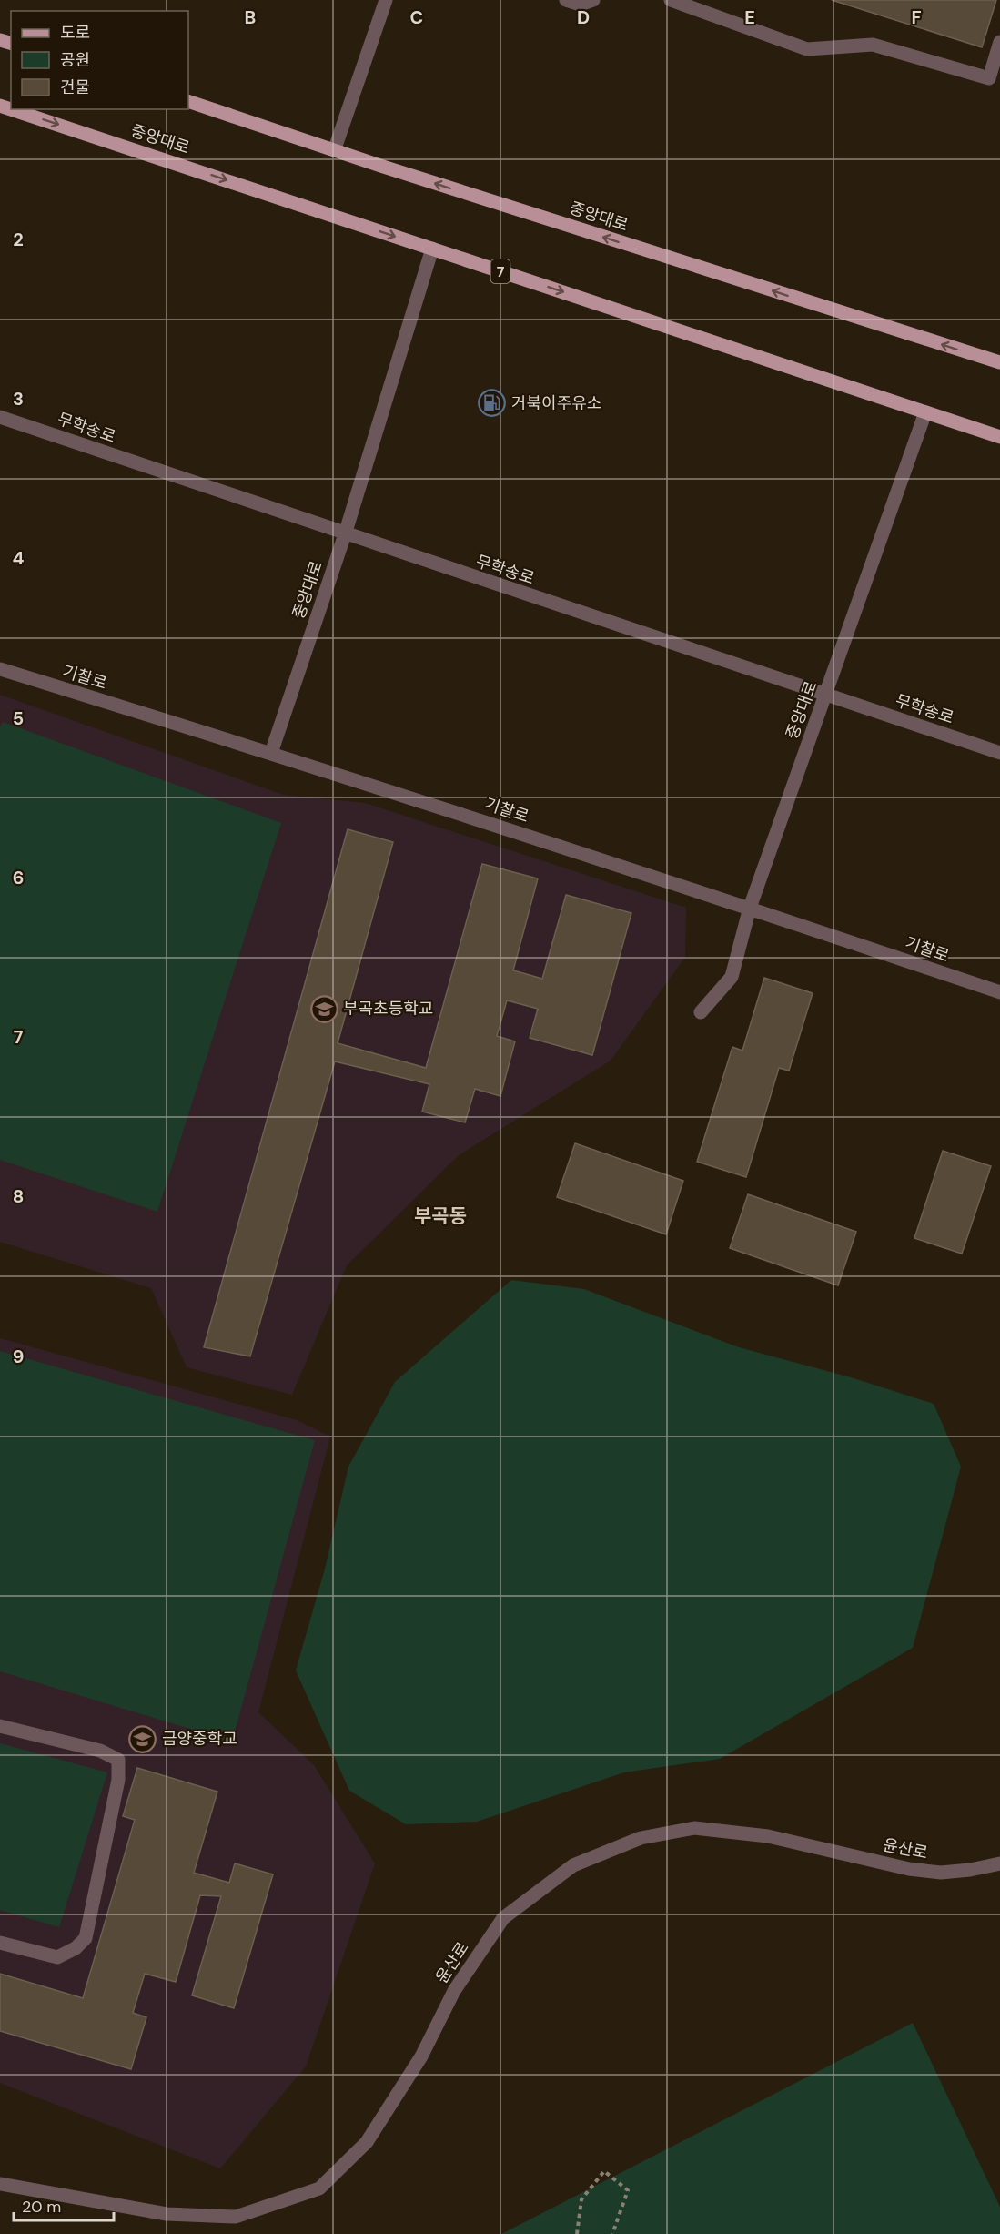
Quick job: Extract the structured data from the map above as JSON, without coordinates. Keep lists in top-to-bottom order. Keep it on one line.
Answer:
{"streets":{"main road":["중앙대로","7"],"street":["무학송로","기찰로","윤산로"]},"crossings":[["중앙대로","무학송로"],["중앙대로","기찰로"]],"districts":["부곡동"],"places":{"fuel station":["거북이주유소"],"school or university":["부곡초등학교","금양중학교"]},"legend":["도로","공원","건물"],"scale_bar":"20 m","grid":{"columns":["B","C","D","E","F"],"rows":["2","3","4","5","6","7","8","9"]}}
